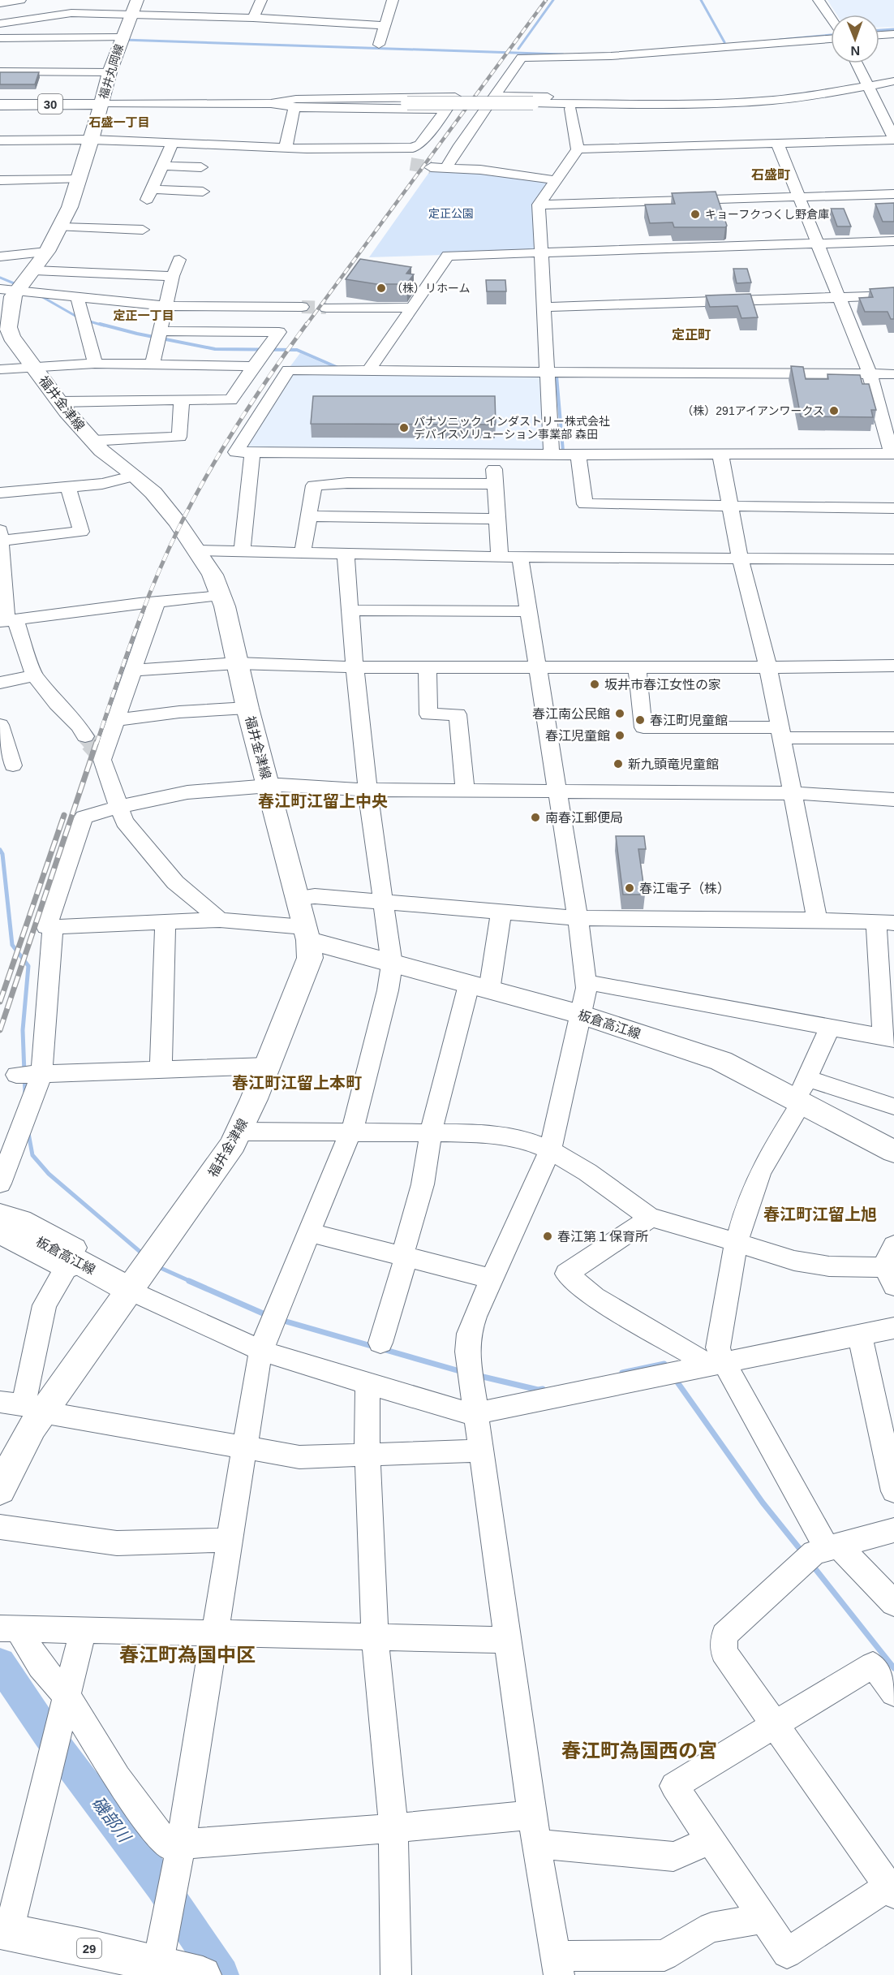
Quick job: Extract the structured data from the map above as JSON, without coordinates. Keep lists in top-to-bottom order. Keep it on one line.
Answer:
{"streets":{"main road":["福井丸岡線","30","福井金津線","板倉高江線","29"]},"crossings":[["福井丸岡線","福井金津線"],["福井金津線","板倉高江線"]],"districts":["石盛一丁目","石盛町","定正一丁目","定正町","春江町江留上中央","春江町江留上本町","春江町江留上旭","春江町為国中区","春江町為国西の宮"],"water":["磯部川"],"parks":["定正公園"],"places":["キョーフクつくし野倉庫","（株）リホーム","（株）291アイアンワークス","パナソニック インダストリー株式会社 デバイスソリューション事業部 森田","坂井市春江女性の家","春江南公民館","春江町児童館","春江児童館","新九頭竜児童館","南春江郵便局","春江電子（株）","春江第１保育所"],"north":"bottom"}
